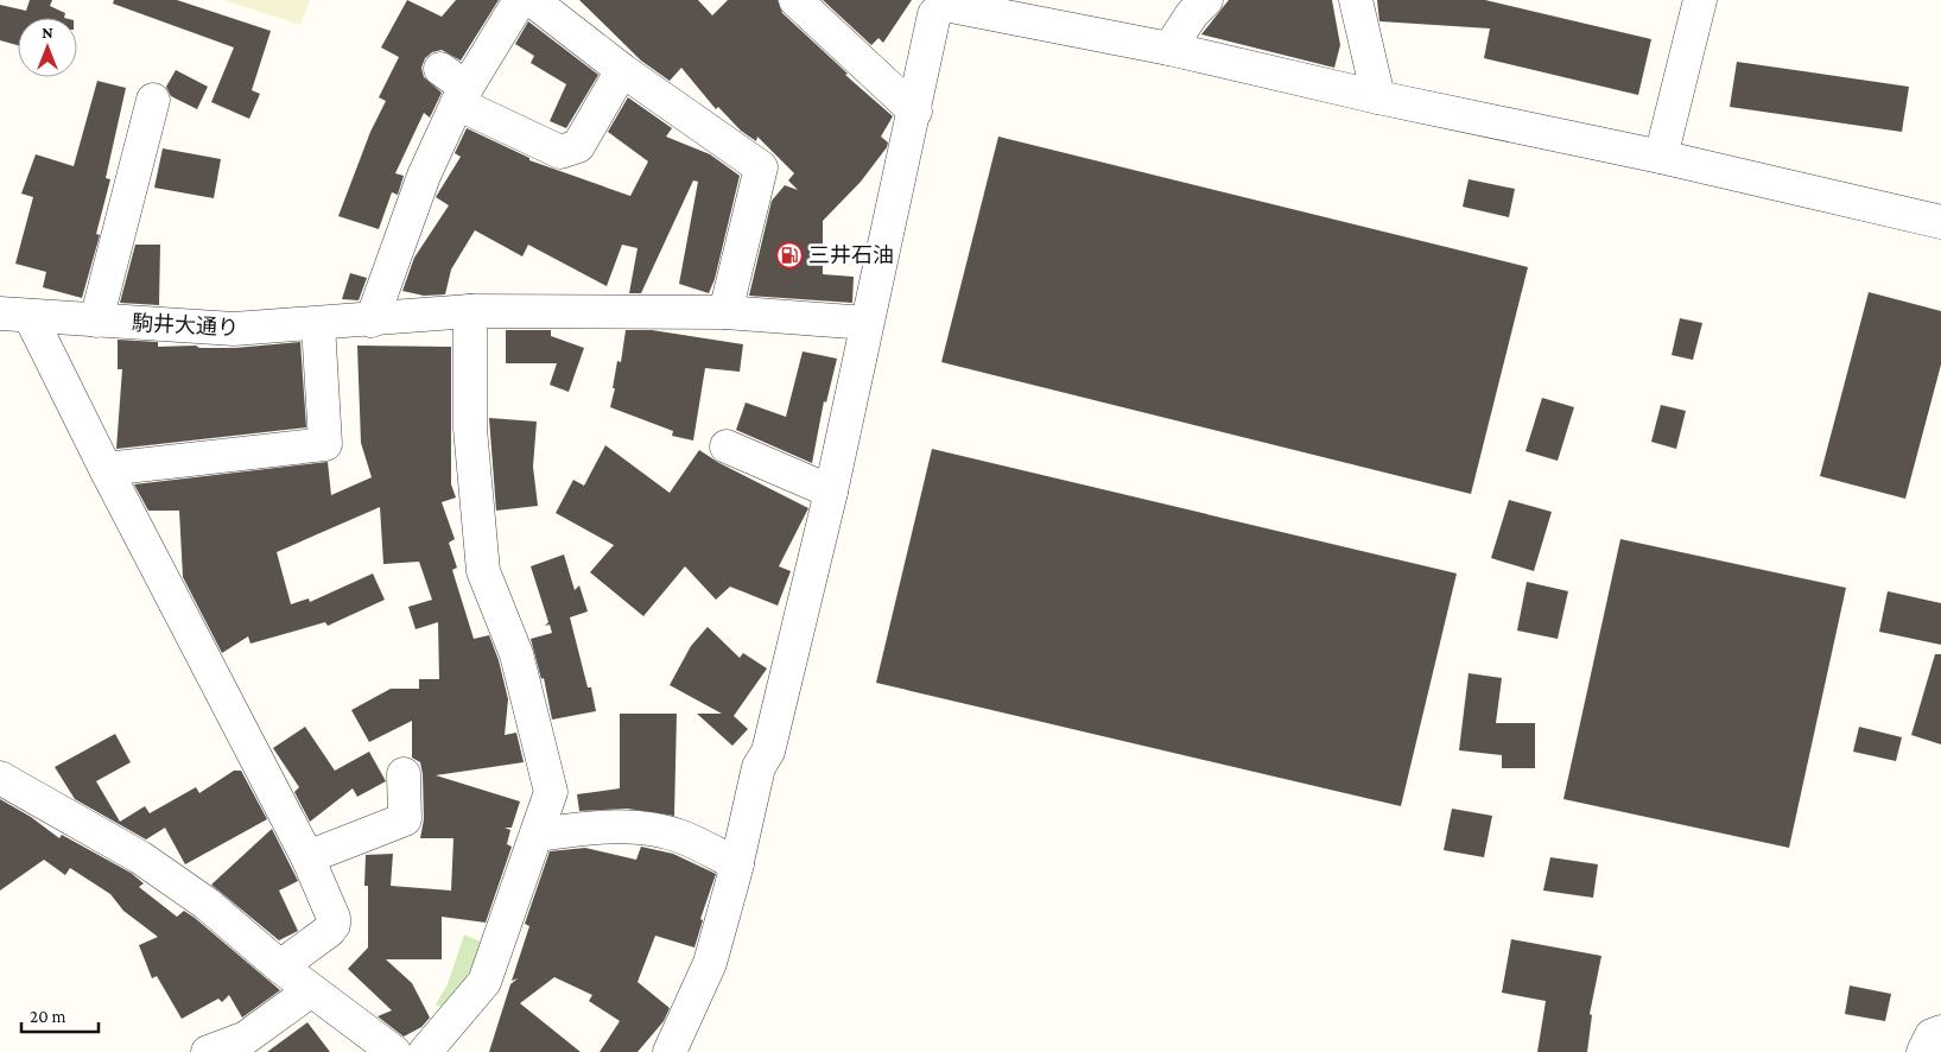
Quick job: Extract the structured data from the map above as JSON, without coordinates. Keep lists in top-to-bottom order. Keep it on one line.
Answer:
{"streets":{"street":["駒井大通り"]},"places":{"fuel station":["三井石油"]},"scale_bar":"20 m","north":"top"}
